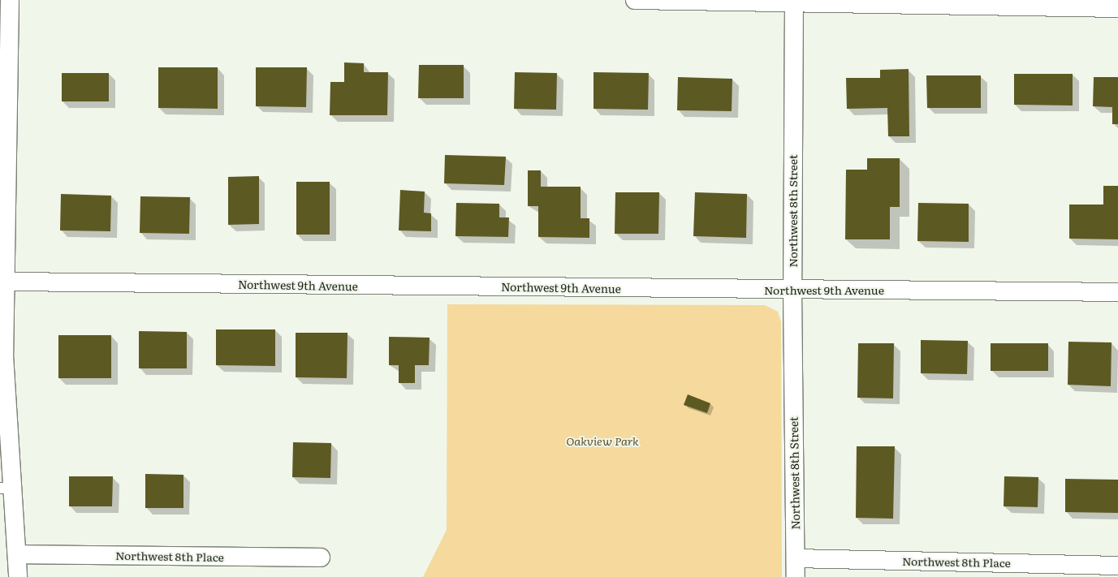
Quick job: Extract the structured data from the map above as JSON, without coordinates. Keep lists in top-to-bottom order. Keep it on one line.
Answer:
{"streets":{"street":["Northwest 8th Street","Northwest 9th Avenue","Northwest 8th Place"]},"crossings":[["Northwest 8th Street","Northwest 9th Avenue"],["Northwest 8th Street","Northwest 8th Place"]],"parks":["Oakview Park"]}
